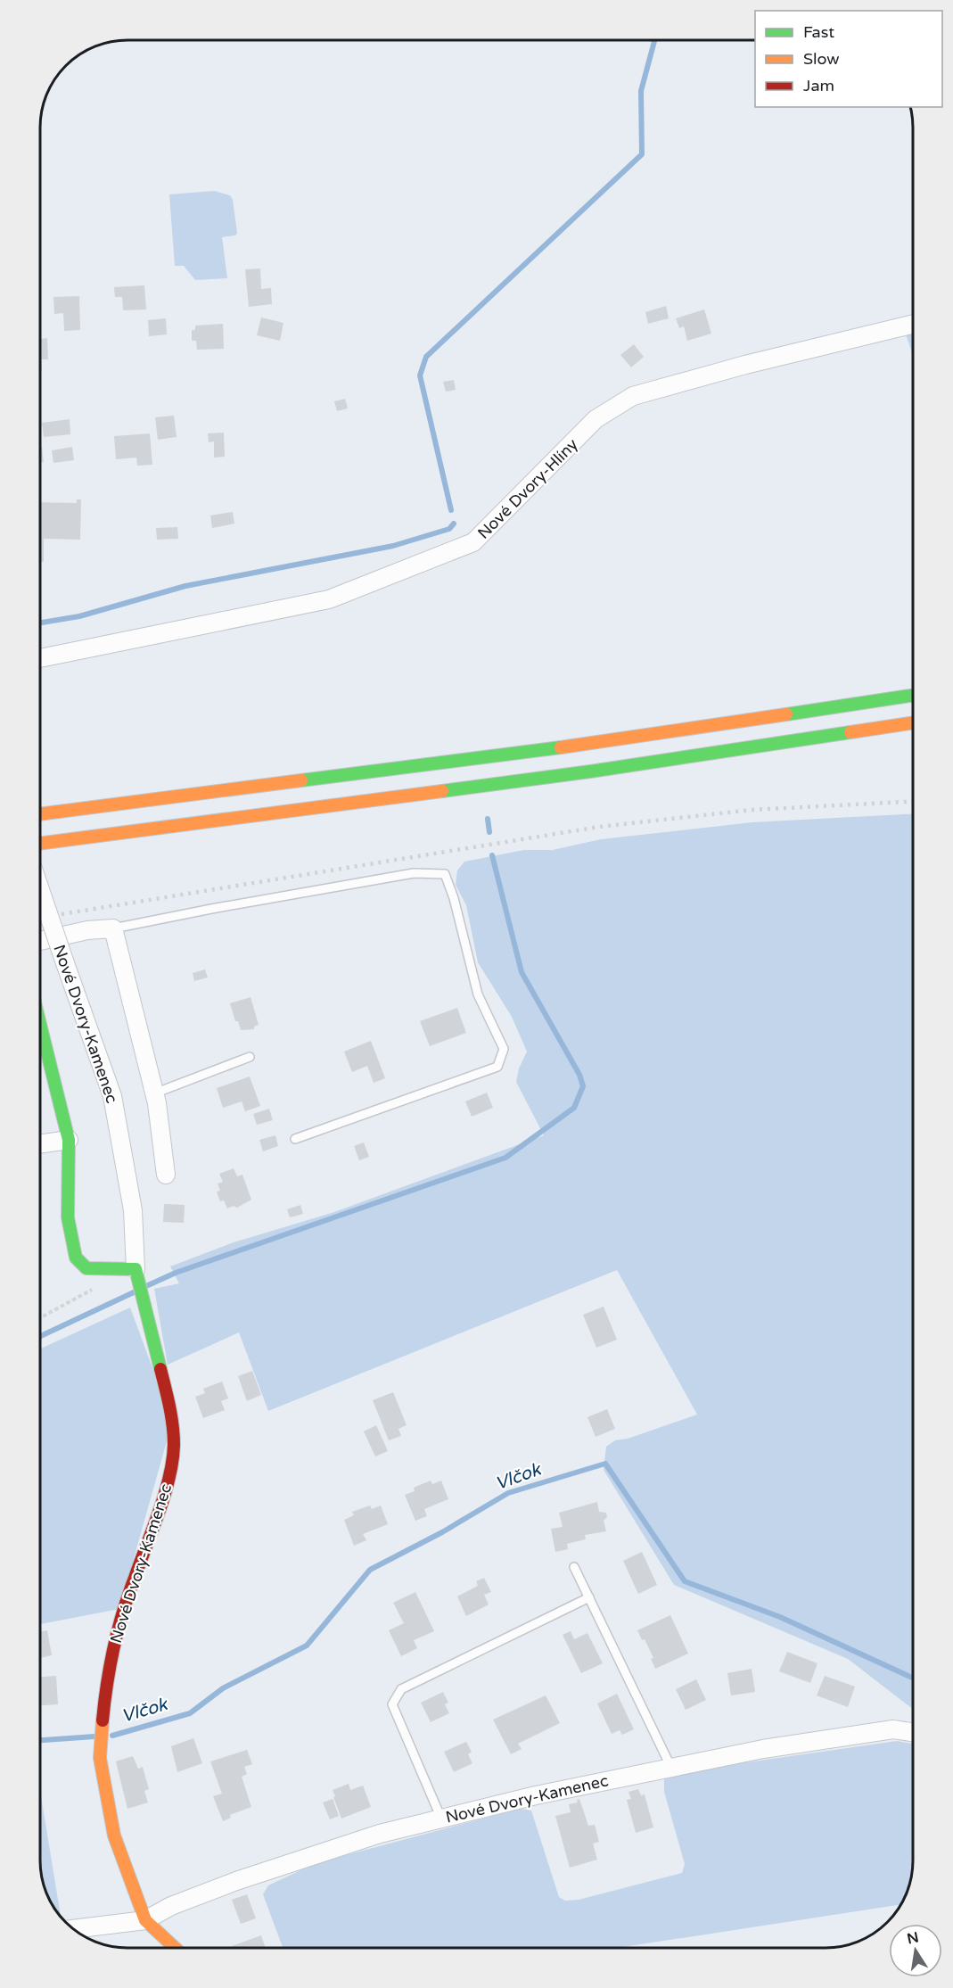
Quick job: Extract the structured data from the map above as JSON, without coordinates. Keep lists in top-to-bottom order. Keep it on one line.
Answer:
{"streets":{"main road":["Nové Dvory-Kamenec"],"street":["Nové Dvory-Hlíny"]},"water":["Vlčok"],"legend":["Fast","Slow","Jam"],"north":"top"}
